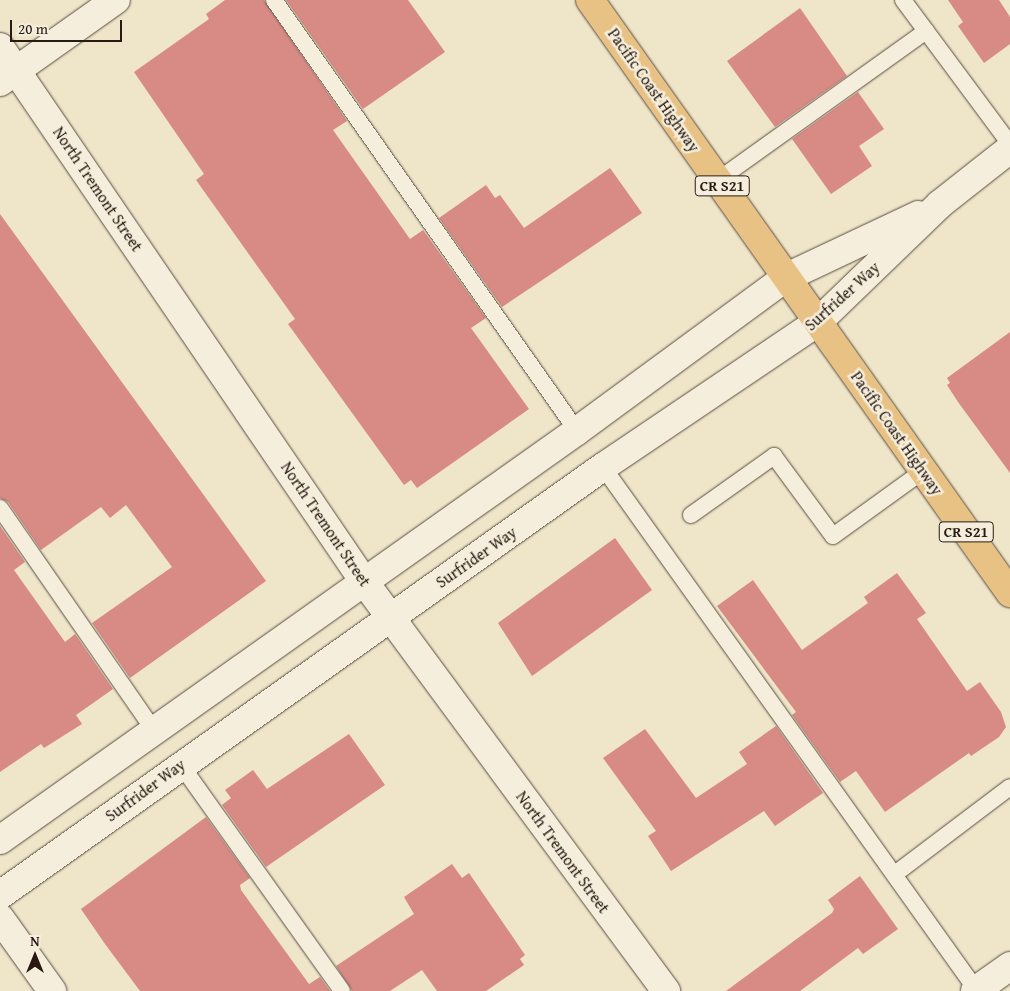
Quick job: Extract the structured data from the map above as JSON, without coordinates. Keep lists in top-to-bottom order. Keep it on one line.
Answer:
{"streets":{"main road":["Pacific Coast Highway","CR S21","North Tremont Street","Surfrider Way"]},"crossings":[["Pacific Coast Highway","CR S21"],["Pacific Coast Highway","Surfrider Way"],["CR S21","Surfrider Way"],["North Tremont Street","Surfrider Way"]],"scale_bar":"20 m","north":"top"}
